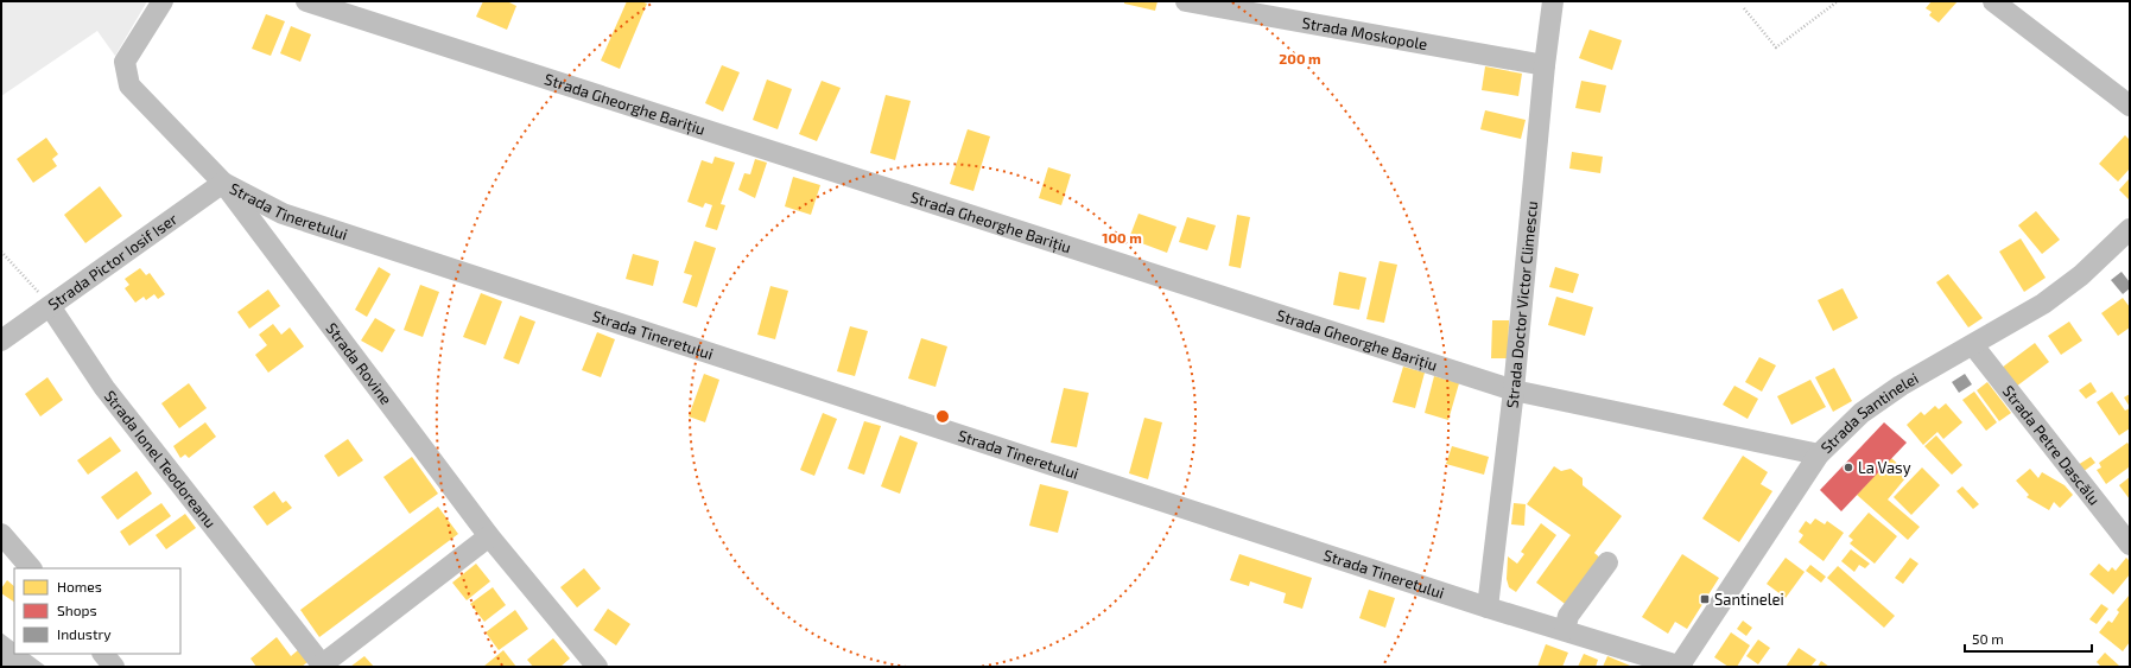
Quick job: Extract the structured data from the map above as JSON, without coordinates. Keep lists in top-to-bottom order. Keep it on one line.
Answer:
{"streets":{"street":["Strada Moskopole","Strada Gheorghe Barițiu","Strada Tineretului","Strada Pictor Iosif Iser","Strada Doctor Victor Climescu","Strada Rovine","Strada Santinelei","Strada Petre Dascălu","Strada Ionel Teodoreanu"]},"crossings":[["Strada Moskopole","Strada Doctor Victor Climescu"],["Strada Gheorghe Barițiu","Strada Doctor Victor Climescu"],["Strada Gheorghe Barițiu","Strada Santinelei"],["Strada Tineretului","Strada Pictor Iosif Iser"],["Strada Tineretului","Strada Doctor Victor Climescu"],["Strada Tineretului","Strada Rovine"],["Strada Tineretului","Strada Santinelei"],["Strada Pictor Iosif Iser","Strada Rovine"],["Strada Pictor Iosif Iser","Strada Ionel Teodoreanu"],["Strada Santinelei","Strada Petre Dascălu"]],"places":{"other":["La Vasy"],"transit":["Santinelei"]},"legend":["Homes","Shops","Industry"],"scale_bar":"50 m","rings":["200 m","100 m"]}
